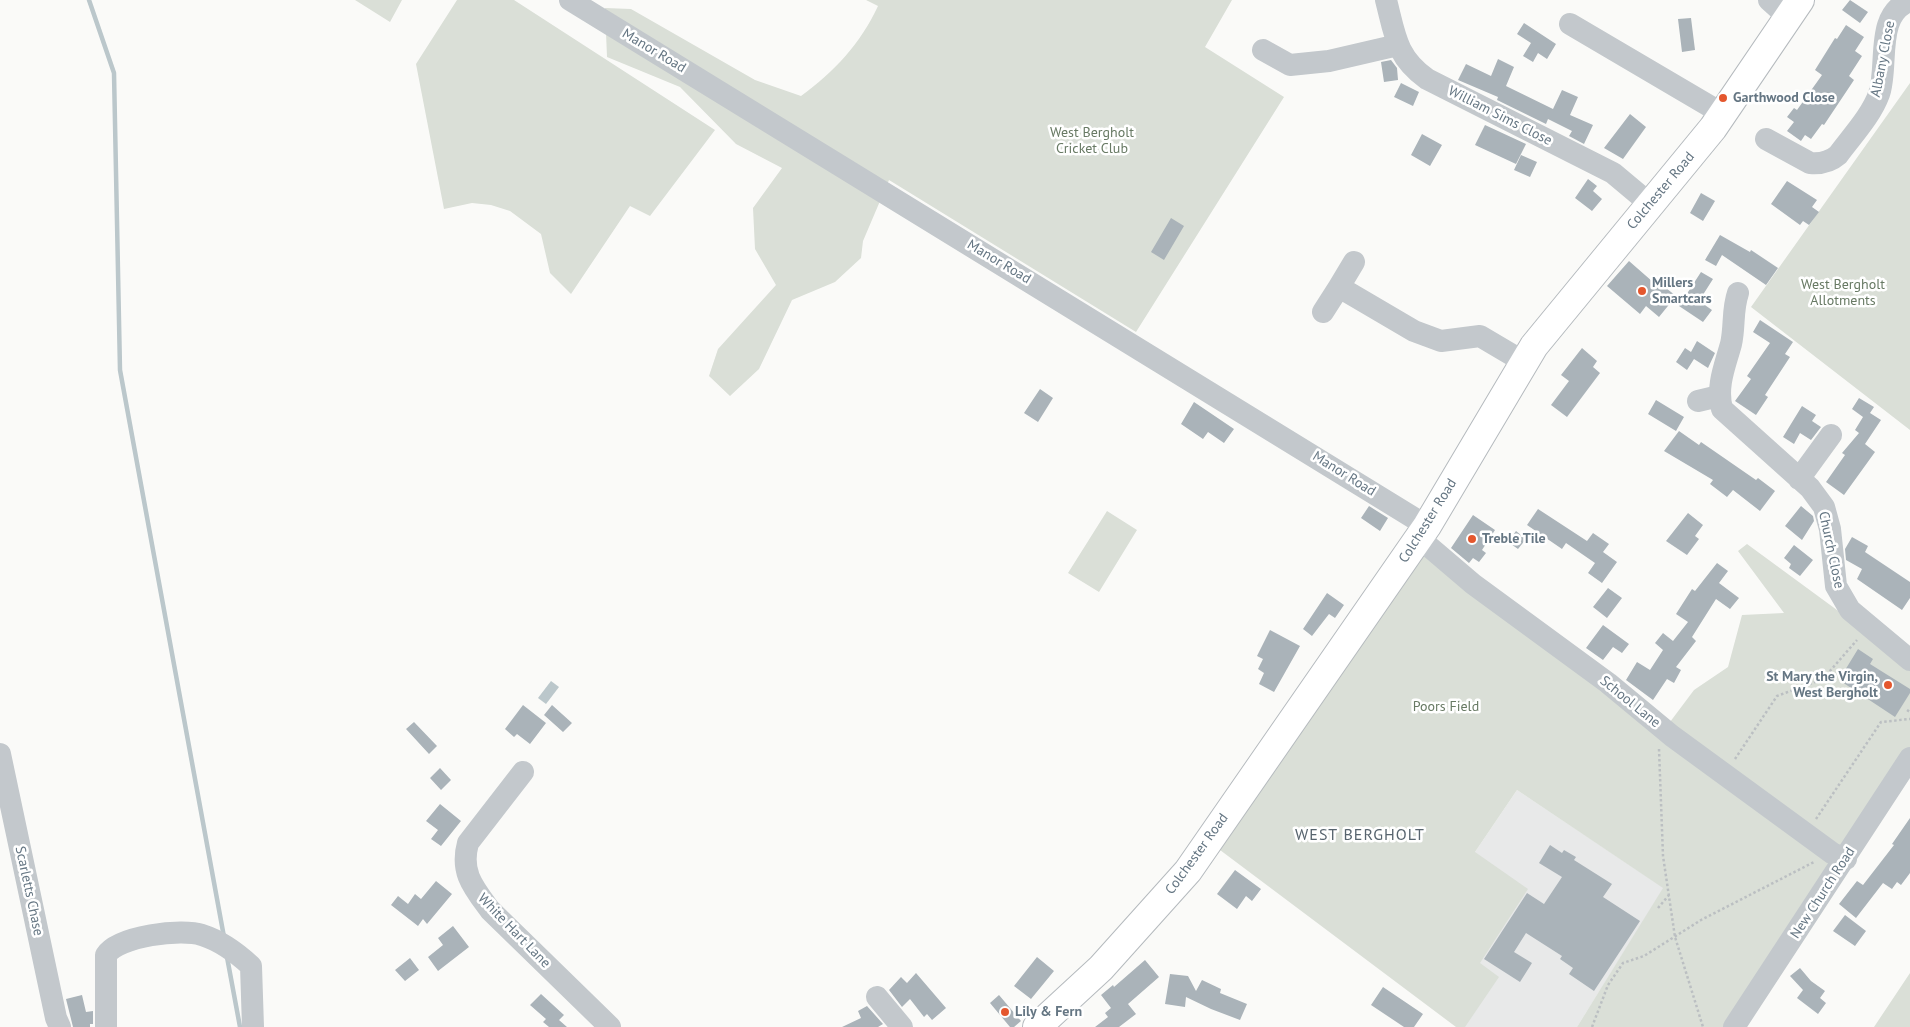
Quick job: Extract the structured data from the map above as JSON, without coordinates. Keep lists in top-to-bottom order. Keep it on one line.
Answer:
{"streets":{"main road":["Colchester Road"],"street":["Manor Road","Albany Close","William Sims Close","Church Close","School Lane","Scarletts Chase","New Church Road","White Hart Lane"]},"crossings":[["Manor Road","Colchester Road"],["Manor Road","School Lane"],["William Sims Close","Colchester Road"],["Colchester Road","School Lane"],["School Lane","New Church Road"]],"districts":["WEST BERGHOLT"],"parks":["West Bergholt Cricket Club","West Bergholt Allotments","Poors Field"],"places":["Garthwood Close","Millers Smartcars","Treble Tile","St Mary the Virgin, West Bergholt","Lily & Fern"]}
